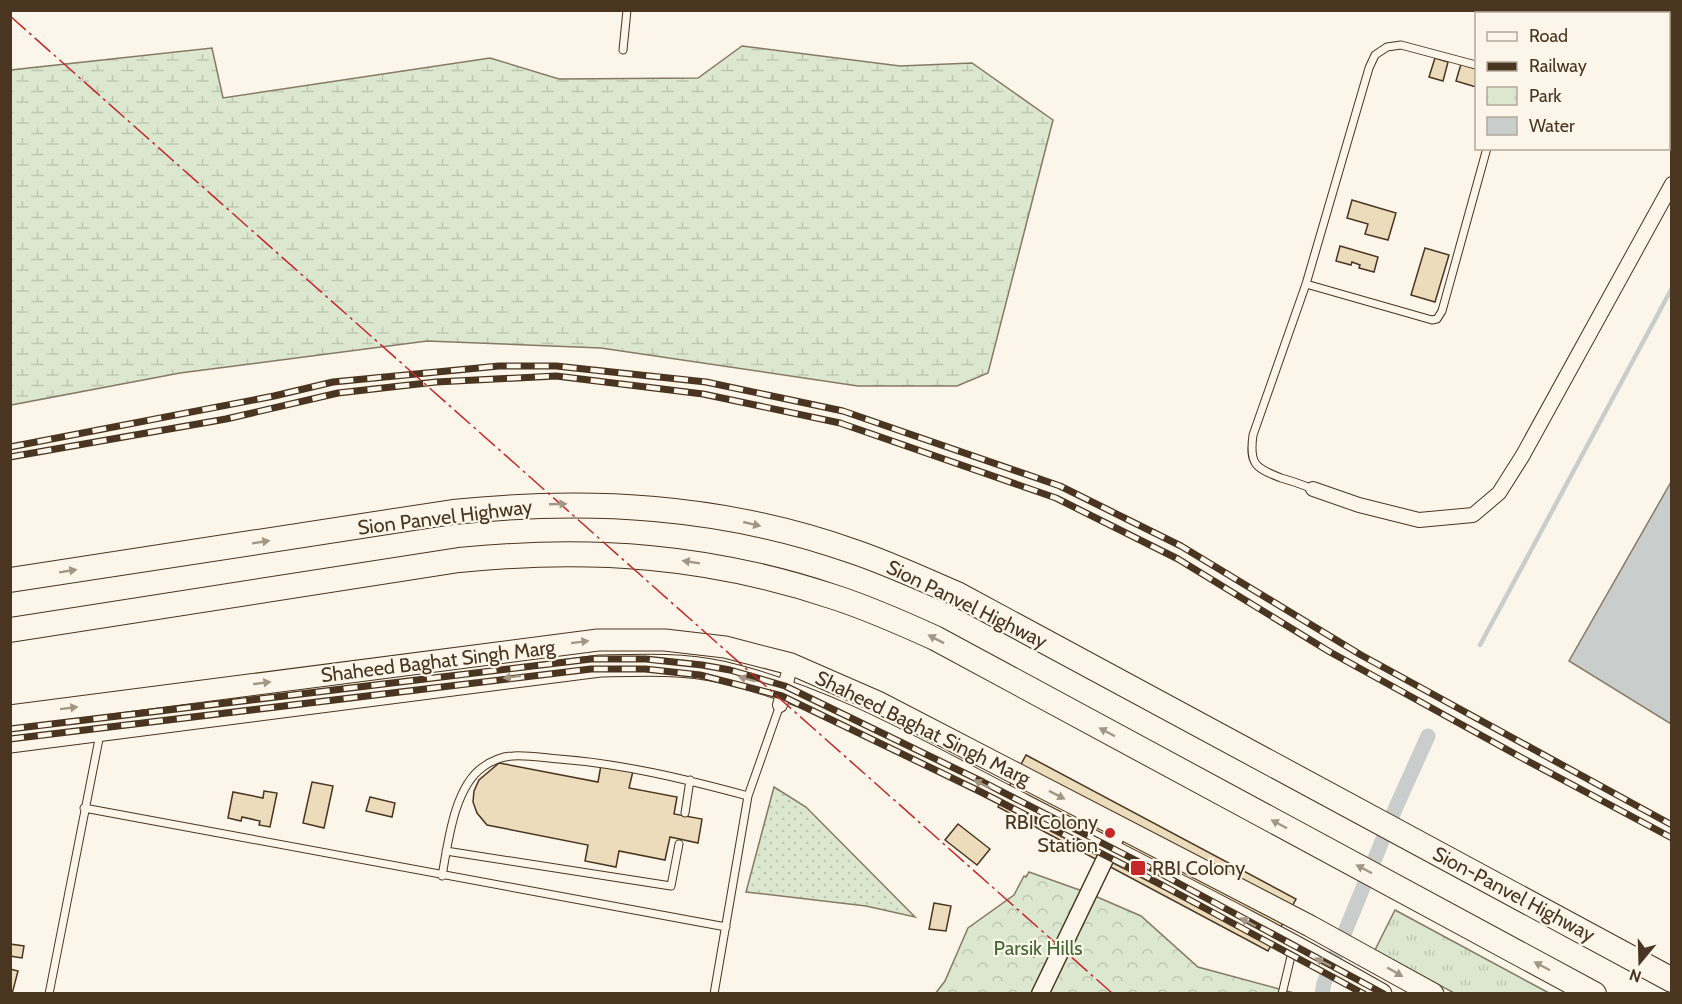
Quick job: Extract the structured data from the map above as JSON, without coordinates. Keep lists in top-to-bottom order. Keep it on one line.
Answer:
{"streets":{"highway":["Sion Panvel Highway","Sion-Panvel Highway"],"main road":["Shaheed Baghat Singh Marg"]},"crossings":[["Sion Panvel Highway","Sion-Panvel Highway"]],"parks":["Parsik Hills"],"places":{"other":["RBI Colony Station"],"transit":["RBI Colony"]},"legend":["Road","Railway","Park","Water"],"north":"bottom"}
